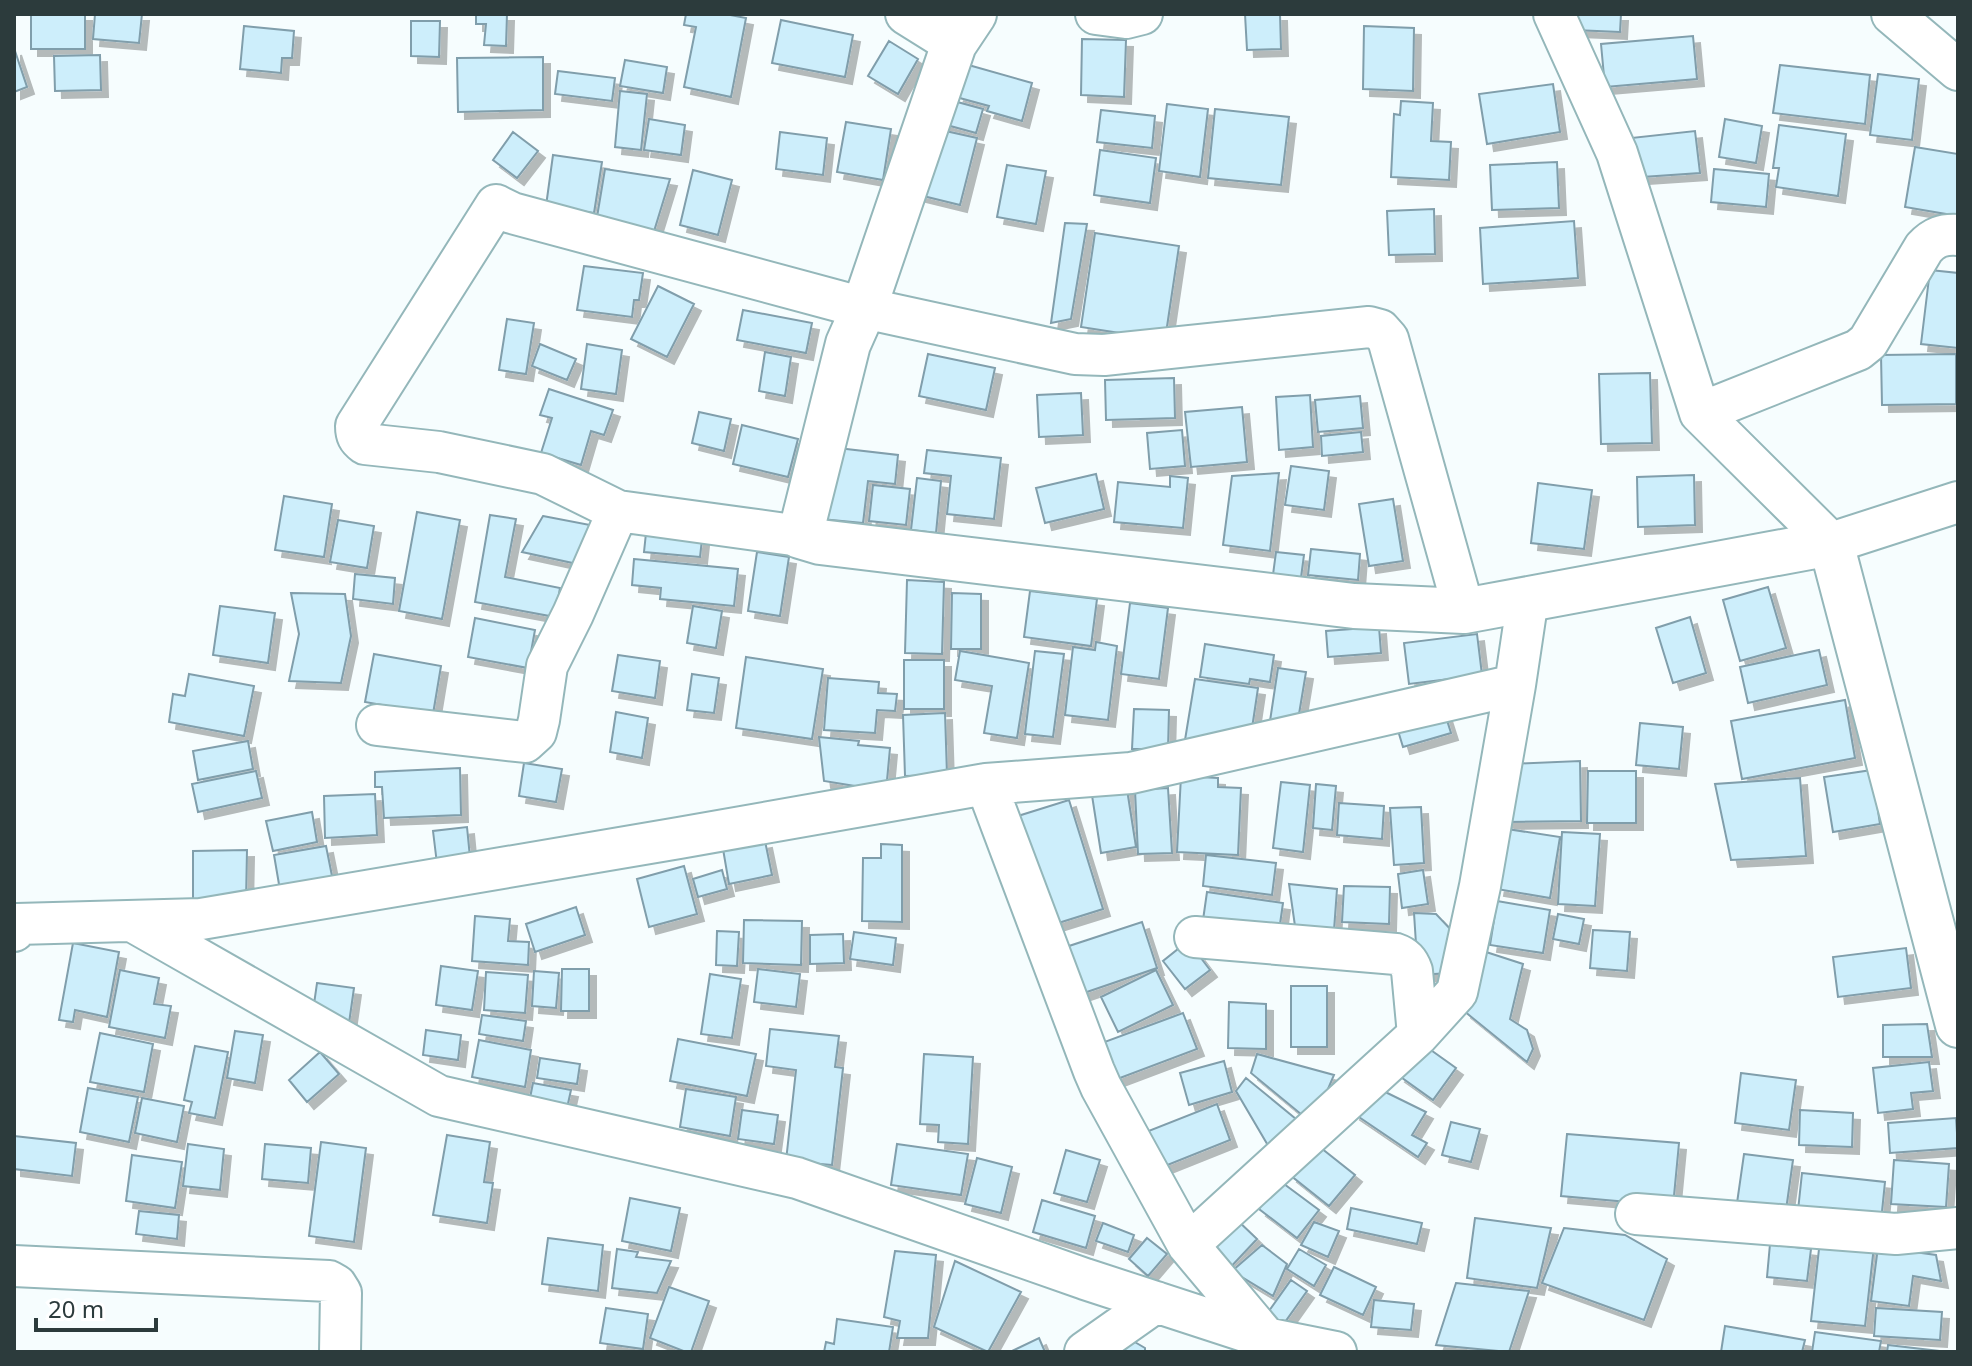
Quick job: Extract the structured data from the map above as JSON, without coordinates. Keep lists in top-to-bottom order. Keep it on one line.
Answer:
{"scale_bar":"20 m"}
